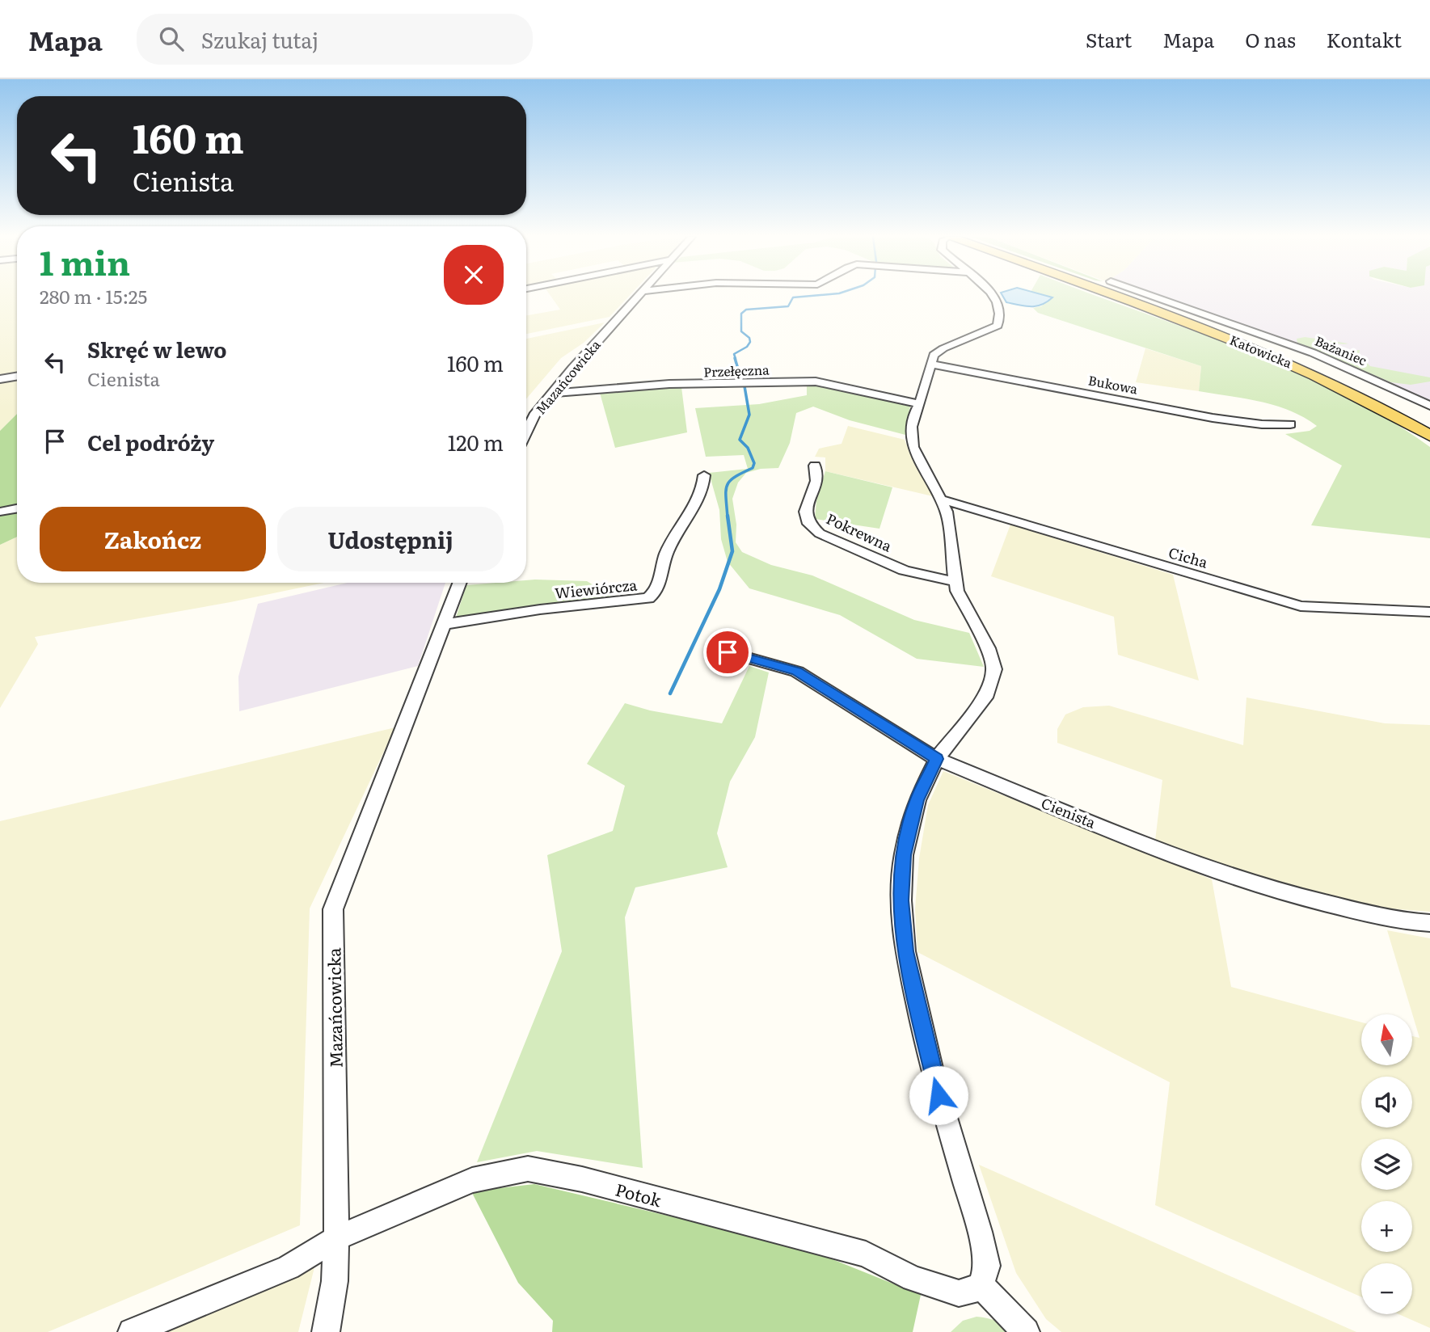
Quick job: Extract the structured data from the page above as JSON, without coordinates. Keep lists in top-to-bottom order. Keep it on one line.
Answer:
{"streets":{"main road":["Katowicka"],"street":["Bażaniec","Przełęczna","Mazańcowicka","Bukowa","Pokrewna","Cicha","Wiewiórcza","Cienista","Potok"]},"crossings":[["Przełęczna","Mazańcowicka"],["Mazańcowicka","Wiewiórcza"],["Mazańcowicka","Potok"]],"north":"top","page":{"header":"Mapa","search":"Szukaj tutaj","nav":["Start","Mapa","O nas","Kontakt"],"turn":["160 m","Cienista"],"heading":["1 min","280 m · 15:25"],"list":[{"name":"Skręć w lewo","note":"Cienista","value":"160 m"},{"name":"Cel podróży","value":"120 m"}],"buttons":["Zakończ","Udostępnij"],"map_buttons":["+","−"]}}
